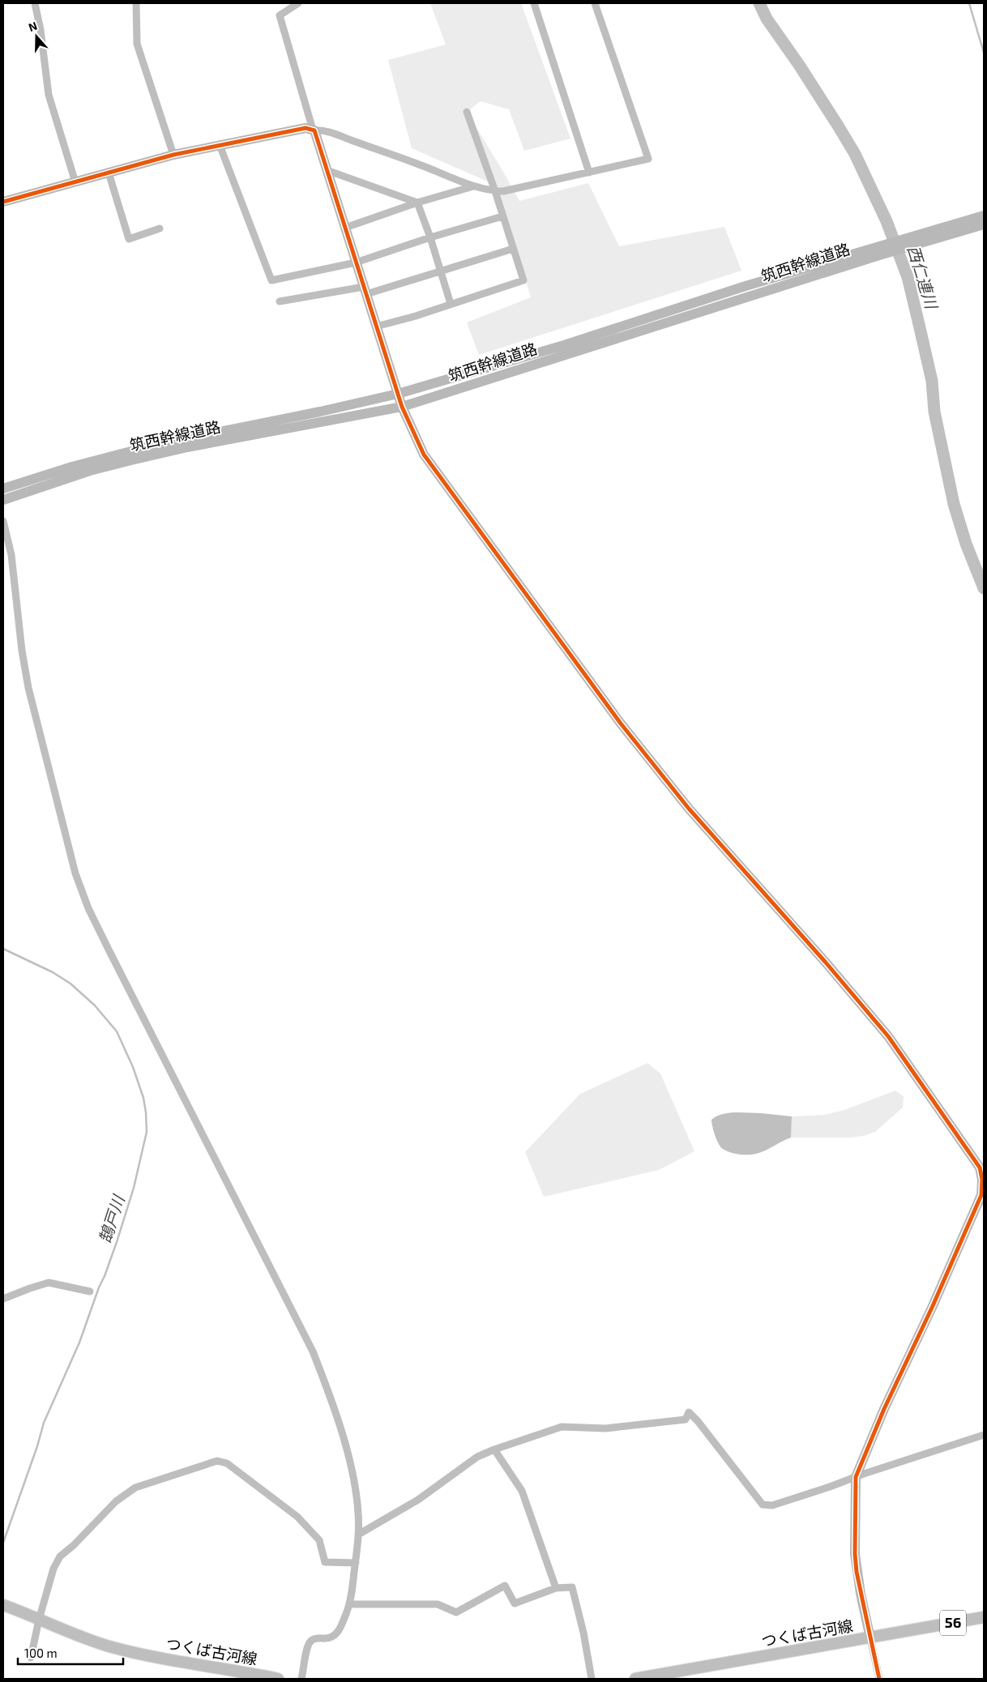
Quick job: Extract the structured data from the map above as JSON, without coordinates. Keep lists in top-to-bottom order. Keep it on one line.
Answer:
{"streets":{"main road":["56","つくば古河線"],"street":["筑西幹線道路"]},"water":["西仁連川","鵠戸川"],"scale_bar":"100 m","north":"top"}
